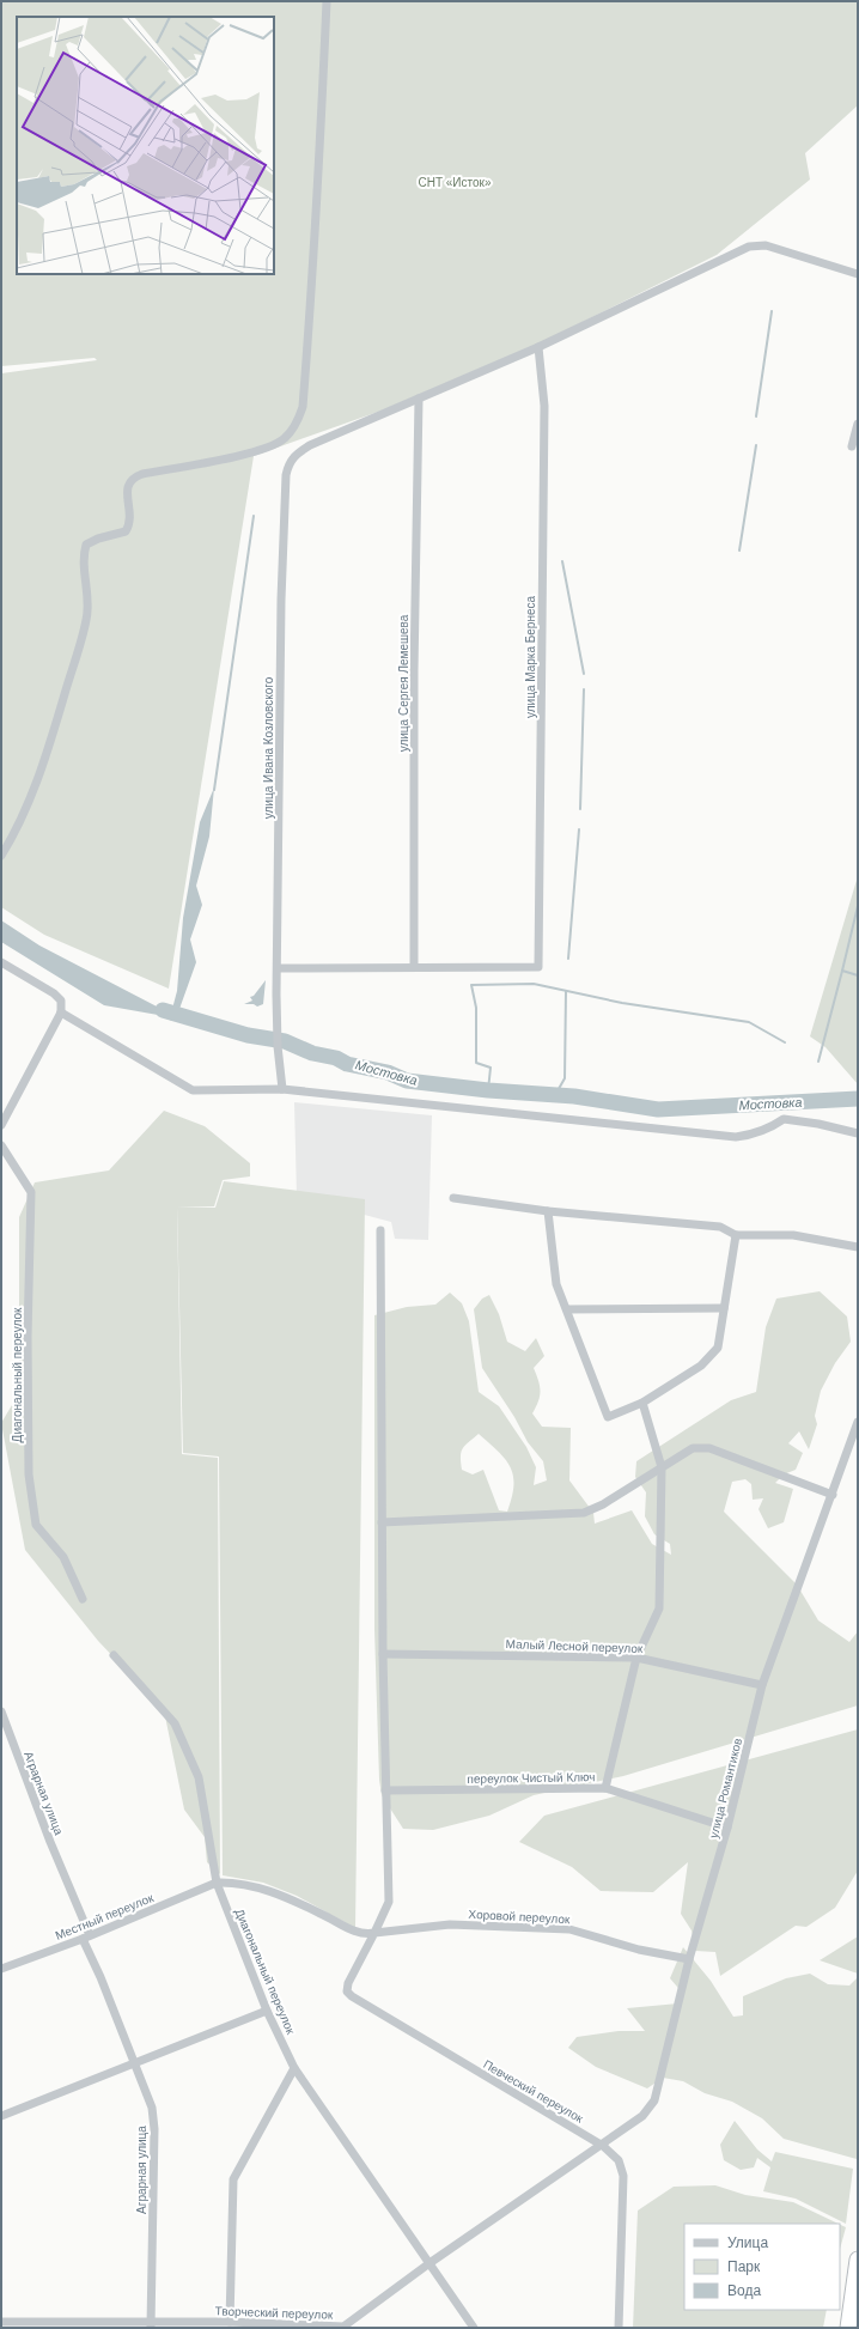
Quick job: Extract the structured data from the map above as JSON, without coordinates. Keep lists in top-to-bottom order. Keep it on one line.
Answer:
{"streets":{"street":["улица Марка Бернеса","улица Сергея Лемешева","улица Ивана Козловского","Диагональный переулок","Малый Лесной переулок","переулок Чистый Ключ","улица Романтиков","Аграрная улица","Местный переулок","Хоровой переулок","Певческий переулок","Творческий переулок"]},"crossings":[["улица Марка Бернеса","улица Сергея Лемешева"],["улица Сергея Лемешева","улица Ивана Козловского"],["Диагональный переулок","Местный переулок"],["Диагональный переулок","Хоровой переулок"],["Диагональный переулок","Творческий переулок"],["Малый Лесной переулок","улица Романтиков"],["Малый Лесной переулок","Певческий переулок"],["переулок Чистый Ключ","улица Романтиков"],["переулок Чистый Ключ","Певческий переулок"],["улица Романтиков","Хоровой переулок"],["улица Романтиков","Певческий переулок"],["улица Романтиков","Творческий переулок"],["Аграрная улица","Местный переулок"],["Аграрная улица","Творческий переулок"],["Местный переулок","Хоровой переулок"],["Хоровой переулок","Певческий переулок"],["Певческий переулок","Творческий переулок"]],"water":["Мостовка"],"parks":["СНТ «Исток»"],"legend":["Улица","Парк","Вода"]}
